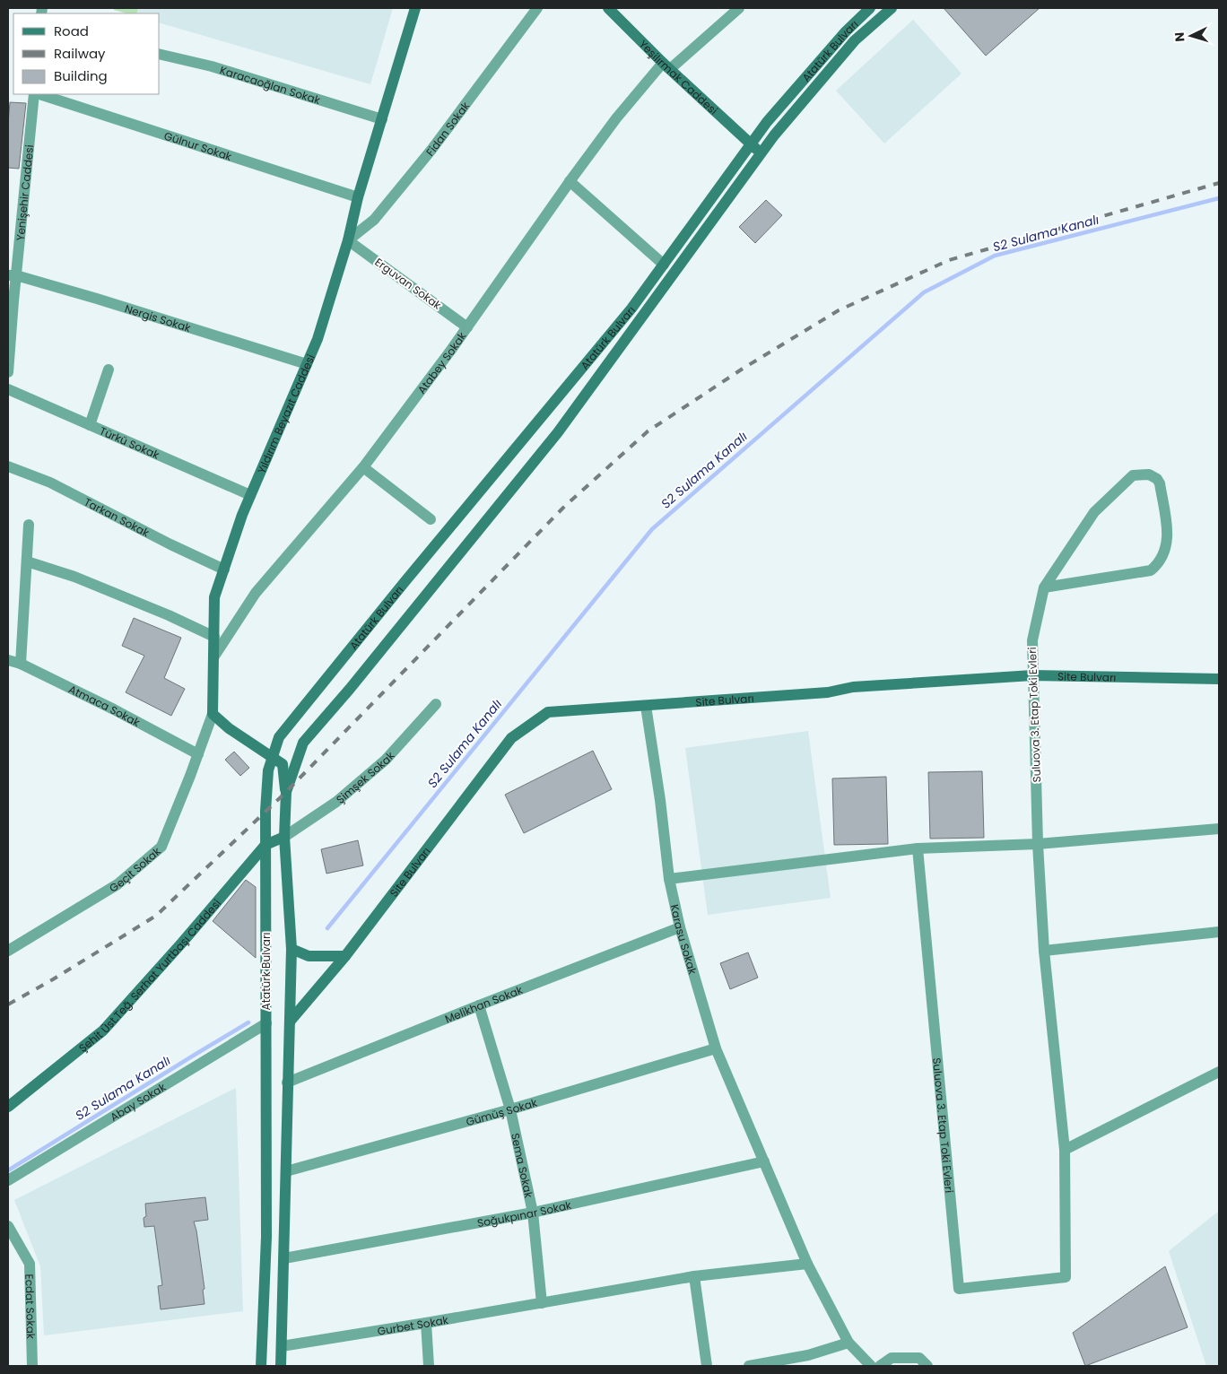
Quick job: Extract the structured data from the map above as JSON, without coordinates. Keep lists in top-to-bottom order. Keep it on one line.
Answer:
{"streets":{"main road":["Atatürk Bulvarı","Yeşilırmak Caddesi","Yıldırım Beyazıt Caddesi","Site Bulvarı","Şehit Üst.Teğ. Serhat Yurtbaşı Caddesi"],"street":["Karacaoğlan Sokak","Fidan Sokak","Gülnur Sokak","Yenişehir Caddesi","Erguvan Sokak","Nergis Sokak","Atabey Sokak","Türkü Sokak","Tarkan Sokak","Atmaca Sokak","Suluova 3. Etap Toki Evleri","Şimşek Sokak","Geçit Sokak","Karasu Sokak","Melikhan Sokak","Abay Sokak","Gümüş Sokak","Sema Sokak","Soğukpınar Sokak","Ecdat Sokak","Gurbet Sokak"]},"crossings":[["Atatürk Bulvarı","Yeşilırmak Caddesi"],["Atatürk Bulvarı","Site Bulvarı"],["Atatürk Bulvarı","Şimşek Sokak"],["Atatürk Bulvarı","Şehit Üst.Teğ. Serhat Yurtbaşı Caddesi"],["Atatürk Bulvarı","Melikhan Sokak"],["Atatürk Bulvarı","Abay Sokak"],["Atatürk Bulvarı","Gümüş Sokak"],["Atatürk Bulvarı","Soğukpınar Sokak"],["Atatürk Bulvarı","Gurbet Sokak"],["Yeşilırmak Caddesi","Atabey Sokak"],["Karacaoğlan Sokak","Yıldırım Beyazıt Caddesi"],["Fidan Sokak","Erguvan Sokak"],["Fidan Sokak","Yıldırım Beyazıt Caddesi"],["Gülnur Sokak","Yıldırım Beyazıt Caddesi"],["Yenişehir Caddesi","Nergis Sokak"],["Erguvan Sokak","Atabey Sokak"],["Erguvan Sokak","Yıldırım Beyazıt Caddesi"],["Nergis Sokak","Yıldırım Beyazıt Caddesi"],["Atabey Sokak","Yıldırım Beyazıt Caddesi"],["Yıldırım Beyazıt Caddesi","Türkü Sokak"],["Yıldırım Beyazıt Caddesi","Tarkan Sokak"],["Yıldırım Beyazıt Caddesi","Geçit Sokak"],["Site Bulvarı","Suluova 3. Etap Toki Evleri"],["Site Bulvarı","Karasu Sokak"],["Atmaca Sokak","Geçit Sokak"],["Şimşek Sokak","Şehit Üst.Teğ. Serhat Yurtbaşı Caddesi"],["Karasu Sokak","Melikhan Sokak"],["Karasu Sokak","Gümüş Sokak"],["Karasu Sokak","Soğukpınar Sokak"],["Karasu Sokak","Gurbet Sokak"],["Melikhan Sokak","Sema Sokak"],["Gümüş Sokak","Sema Sokak"],["Sema Sokak","Soğukpınar Sokak"],["Sema Sokak","Gurbet Sokak"]],"water":["S2 Sulama Kanalı"],"legend":["Road","Railway","Building"],"north":"left"}
